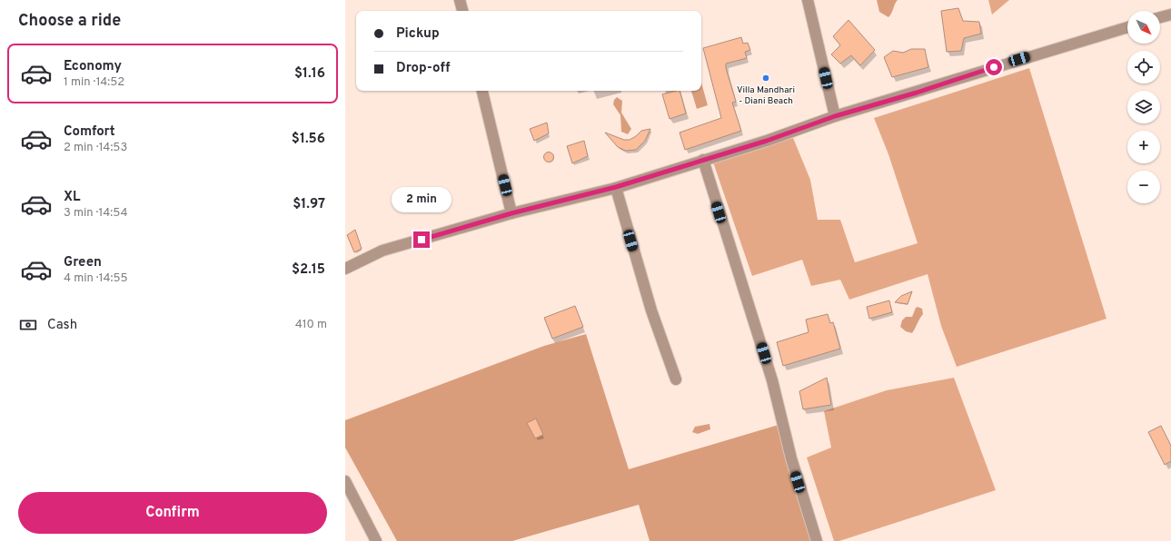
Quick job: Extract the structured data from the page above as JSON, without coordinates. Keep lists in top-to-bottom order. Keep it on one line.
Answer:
{"places":["Villa Mandhari - Diani Beach"],"north":"bottom right","page":{"heading":"Choose a ride","map_buttons":["+","−"],"banner":["Pickup","Drop-off"],"list":[{"name":"Economy","note":"1 min · 14:52","value":"$1.16"},{"name":"Comfort","note":"2 min · 14:53","value":"$1.56"},{"name":"XL","note":"3 min · 14:54","value":"$1.97"},{"name":"Green","note":"4 min · 14:55","value":"$2.15"}],"bubble":"2 min","pay":["Cash","410 m"],"buttons":"Confirm"}}
